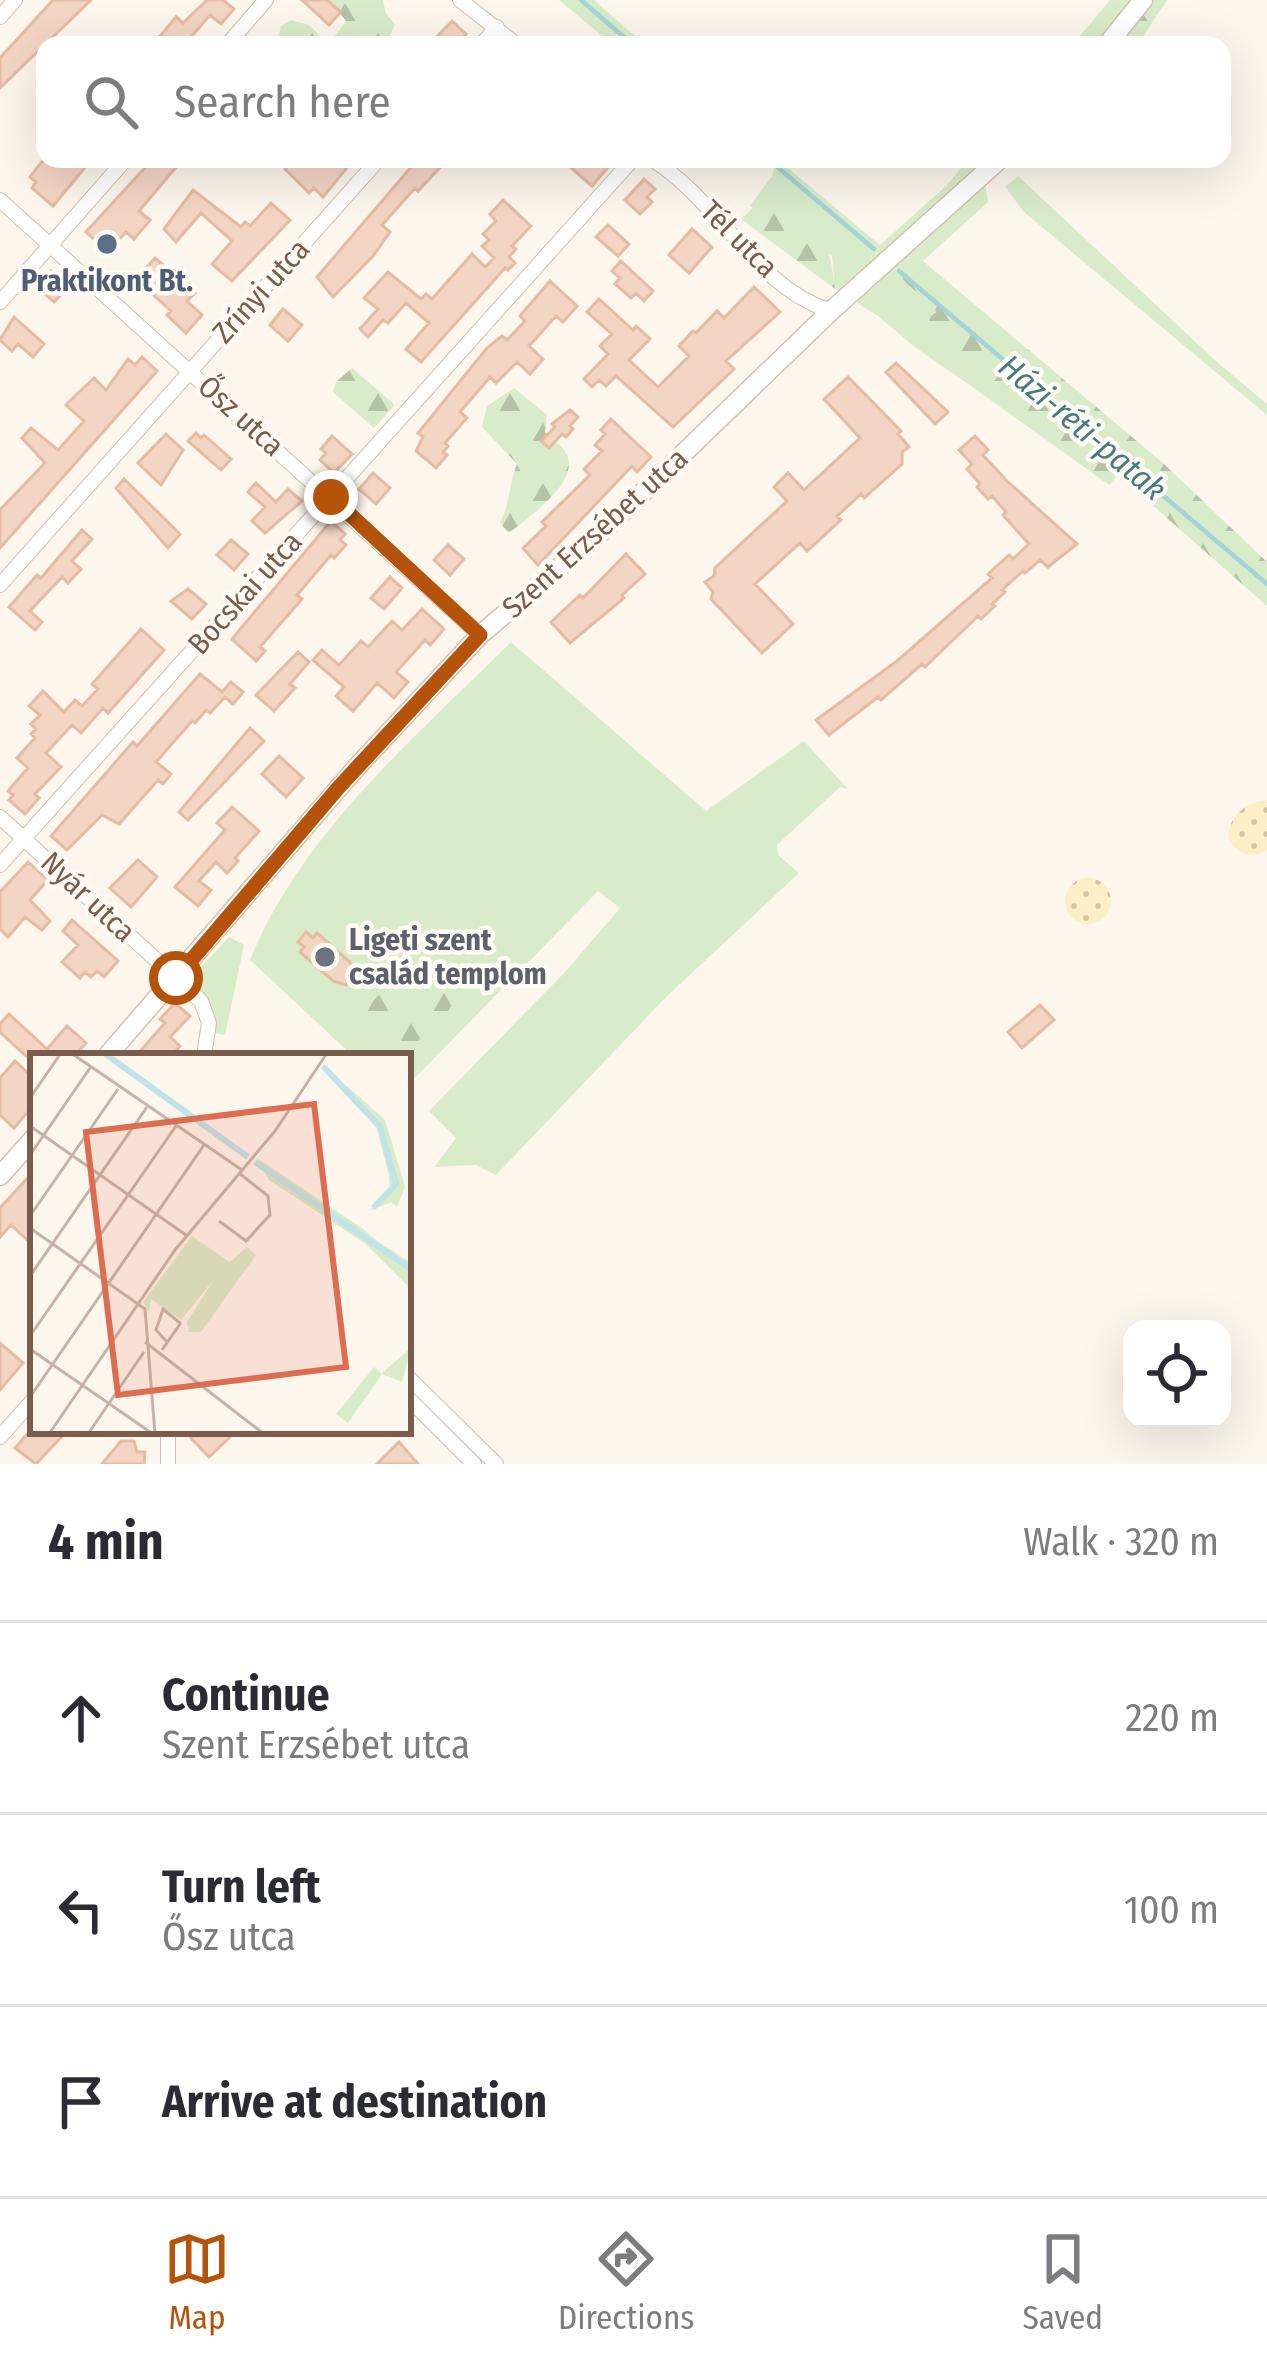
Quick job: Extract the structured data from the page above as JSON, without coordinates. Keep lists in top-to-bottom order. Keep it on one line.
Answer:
{"streets":{"street":["Tél utca","Zrínyi utca","Ősz utca","Szent Erzsébet utca","Bocskai utca","Nyár utca"]},"crossings":[["Tél utca","Szent Erzsébet utca"],["Zrínyi utca","Ősz utca"],["Ősz utca","Szent Erzsébet utca"],["Ősz utca","Bocskai utca"],["Szent Erzsébet utca","Nyár utca"],["Bocskai utca","Nyár utca"]],"water":["Házi-réti-patak"],"places":["Praktikont Bt.","Ligeti szent család templom"],"page":{"search":"Search here","heading":["4 min","Walk · 320 m"],"list":[["Continue","Szent Erzsébet utca","220 m"],["Turn left","Ősz utca","100 m"],"Arrive at destination"],"nav":["Map","Directions","Saved"]}}
